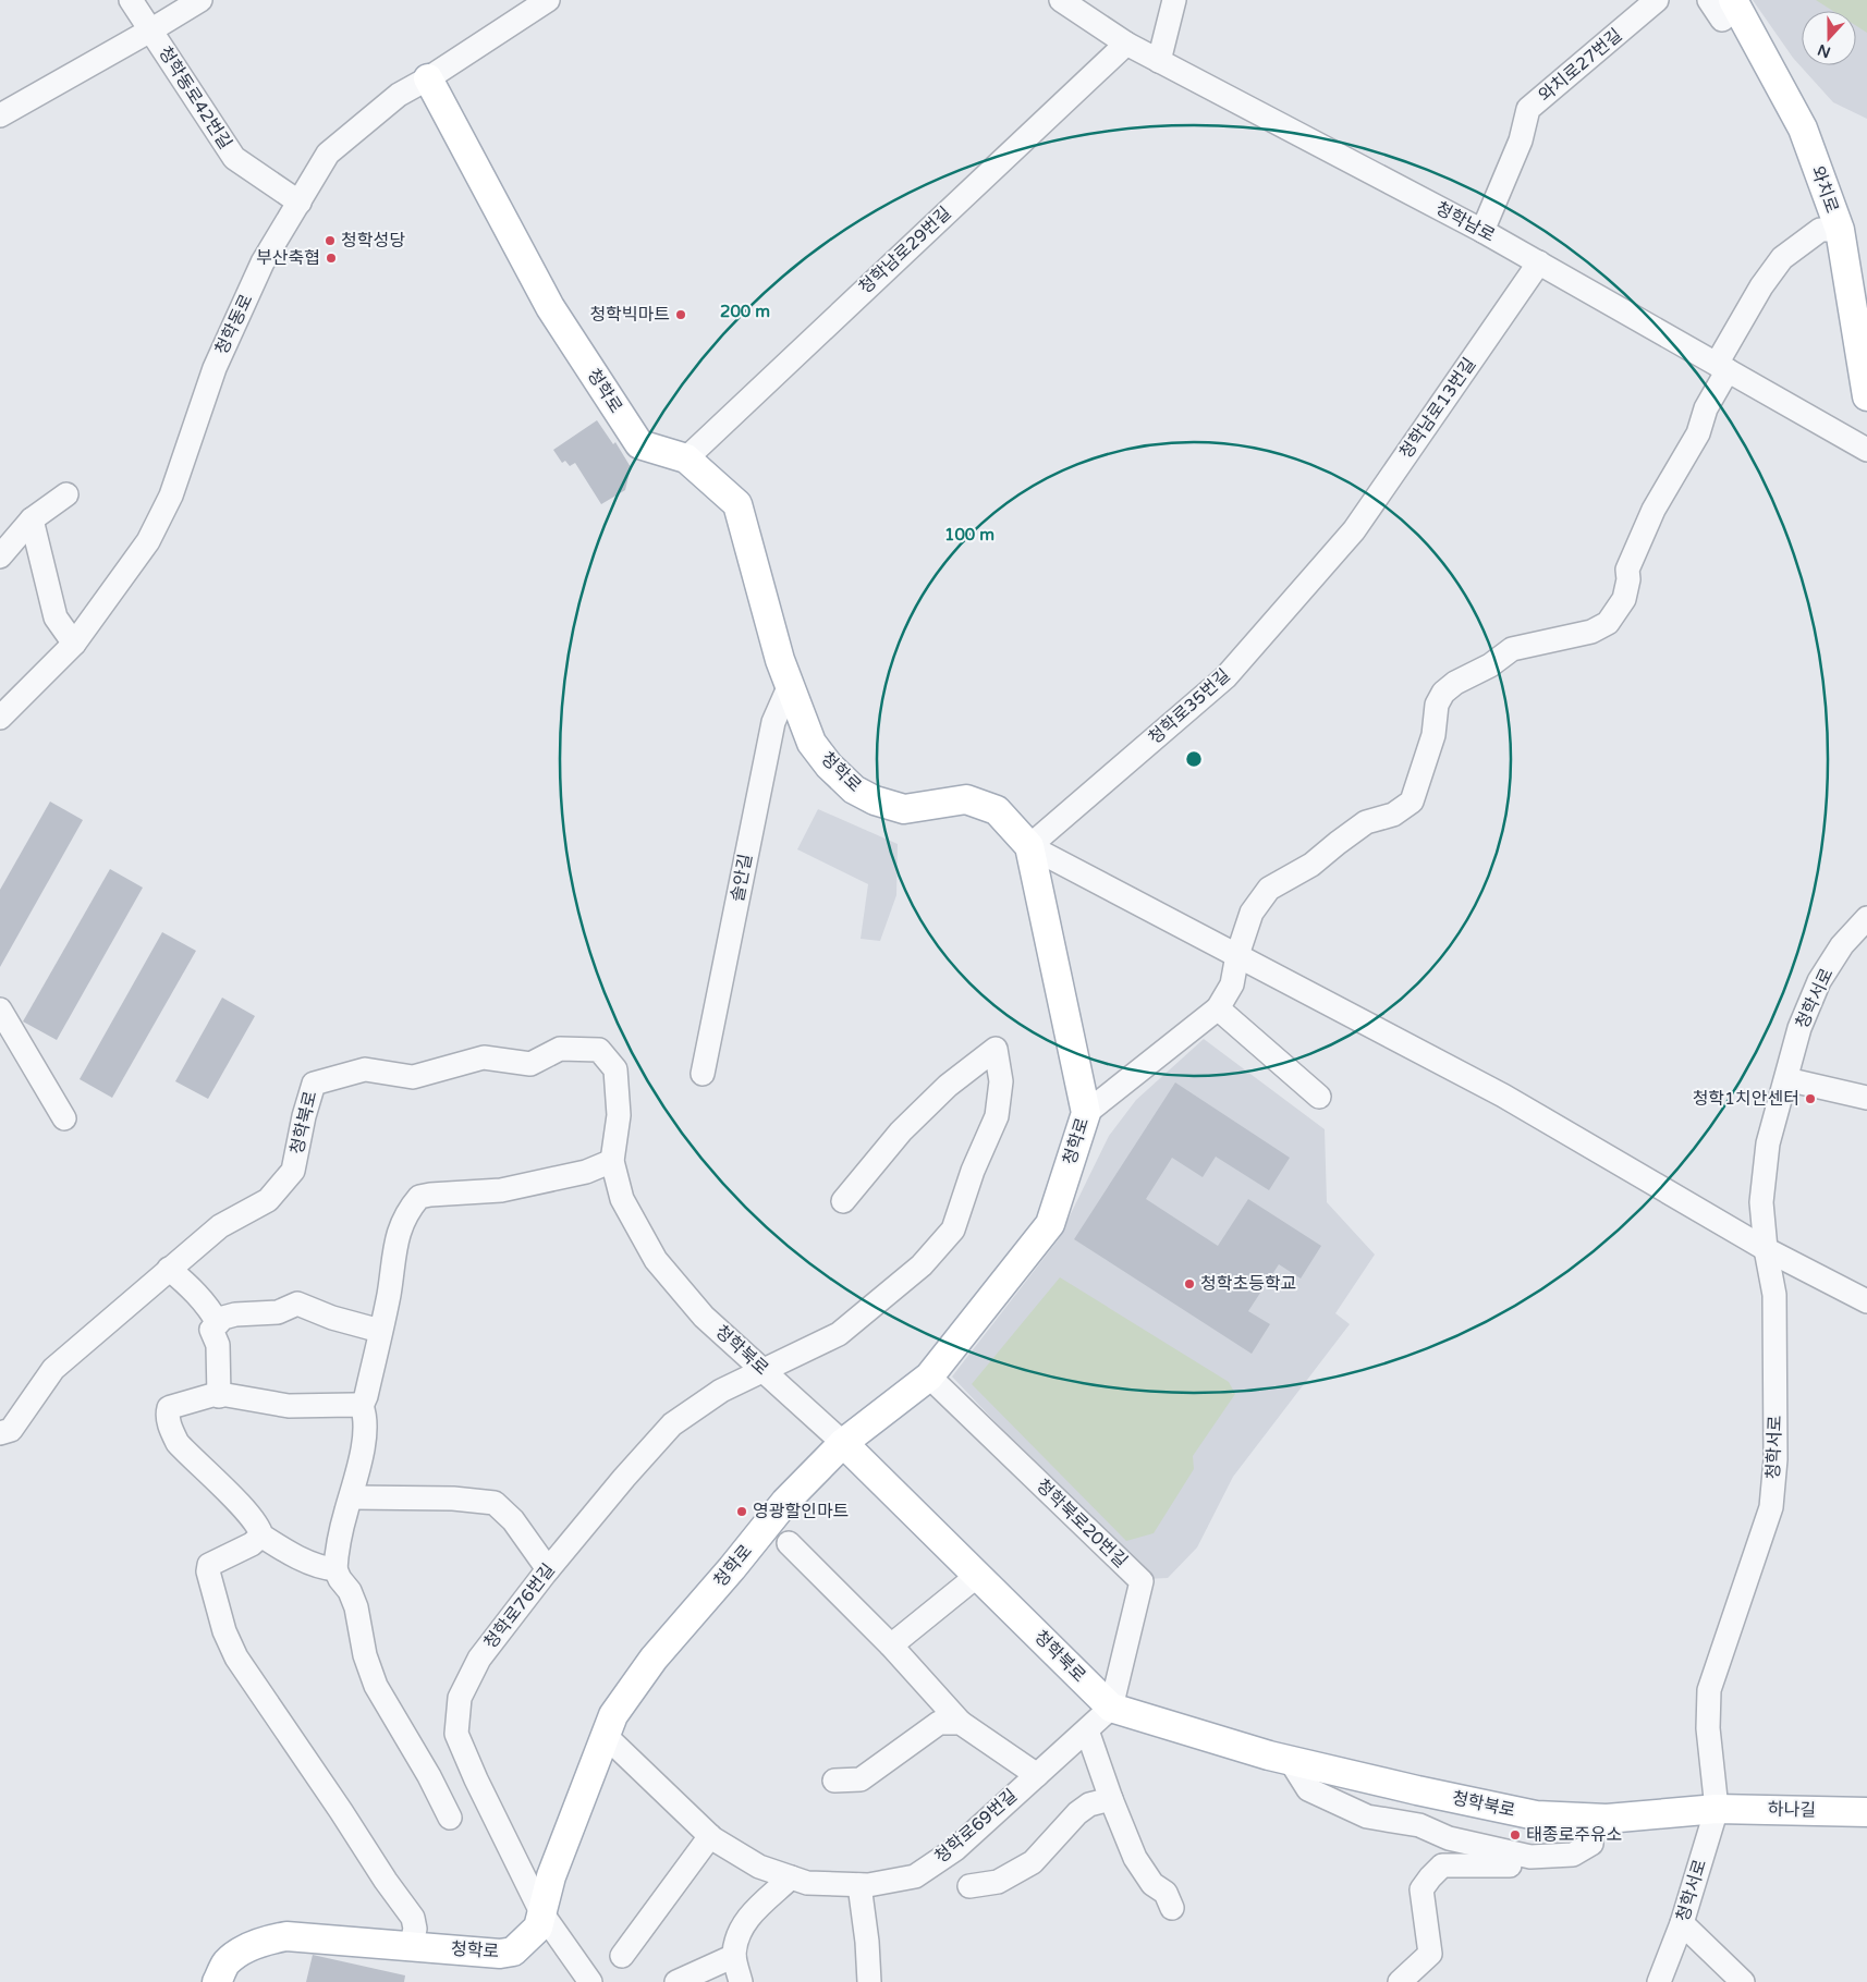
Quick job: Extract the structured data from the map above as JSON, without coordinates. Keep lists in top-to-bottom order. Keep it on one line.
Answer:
{"streets":{"main road":["와치로","청학로","청학북로","하나길"],"street":["와치로27번길","청학동로42번길","청학남로","청학남로29번길","청학동로","청학남로13번길","청학로35번길","솔안길","청학서로","청학북로20번길","청학로76번길","청학로69번길"]},"crossings":[["와치로27번길","청학남로"],["청학동로42번길","청학동로"],["청학남로","청학남로29번길"],["청학남로","청학남로13번길"],["청학남로29번길","청학로"],["청학동로","청학로"],["청학로","청학로35번길"],["청학로","솔안길"],["청학로","청학북로"],["청학로","청학북로20번길"],["청학로","청학로76번길"],["청학로","청학로69번길"],["청학남로13번길","청학로35번길"],["청학서로","청학북로"],["청학서로","하나길"],["청학북로","청학북로20번길"],["청학북로","청학로76번길"],["청학북로","하나길"],["청학북로","청학로69번길"],["청학북로20번길","청학로69번길"]],"places":["청학성당","부산축협","청학빅마트","청학1치안센터","청학초등학교","영광할인마트","태종로주유소"],"north":"bottom","rings":["200 m","100 m"]}
